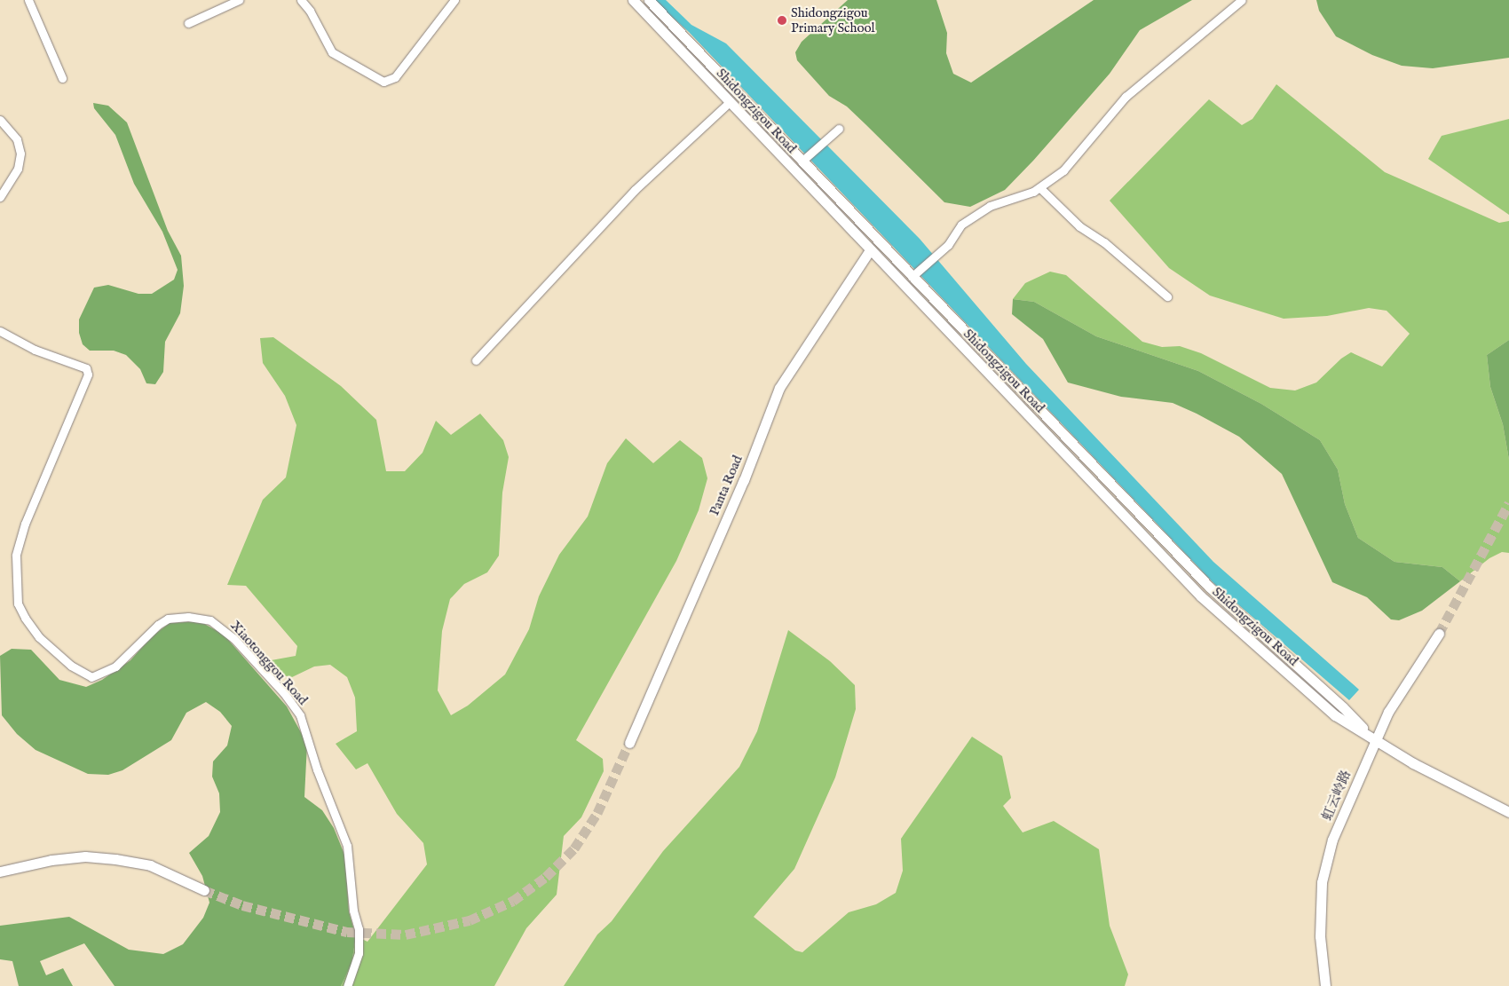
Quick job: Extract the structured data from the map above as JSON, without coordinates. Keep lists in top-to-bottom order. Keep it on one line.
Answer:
{"streets":{"main road":["Shidongzigou Road","Panta Road","虹云岭路"],"street":["Xiaotonggou Road"]},"crossings":[["Shidongzigou Road","Panta Road"],["Shidongzigou Road","虹云岭路"]],"places":["Shidongzigou Primary School"]}
